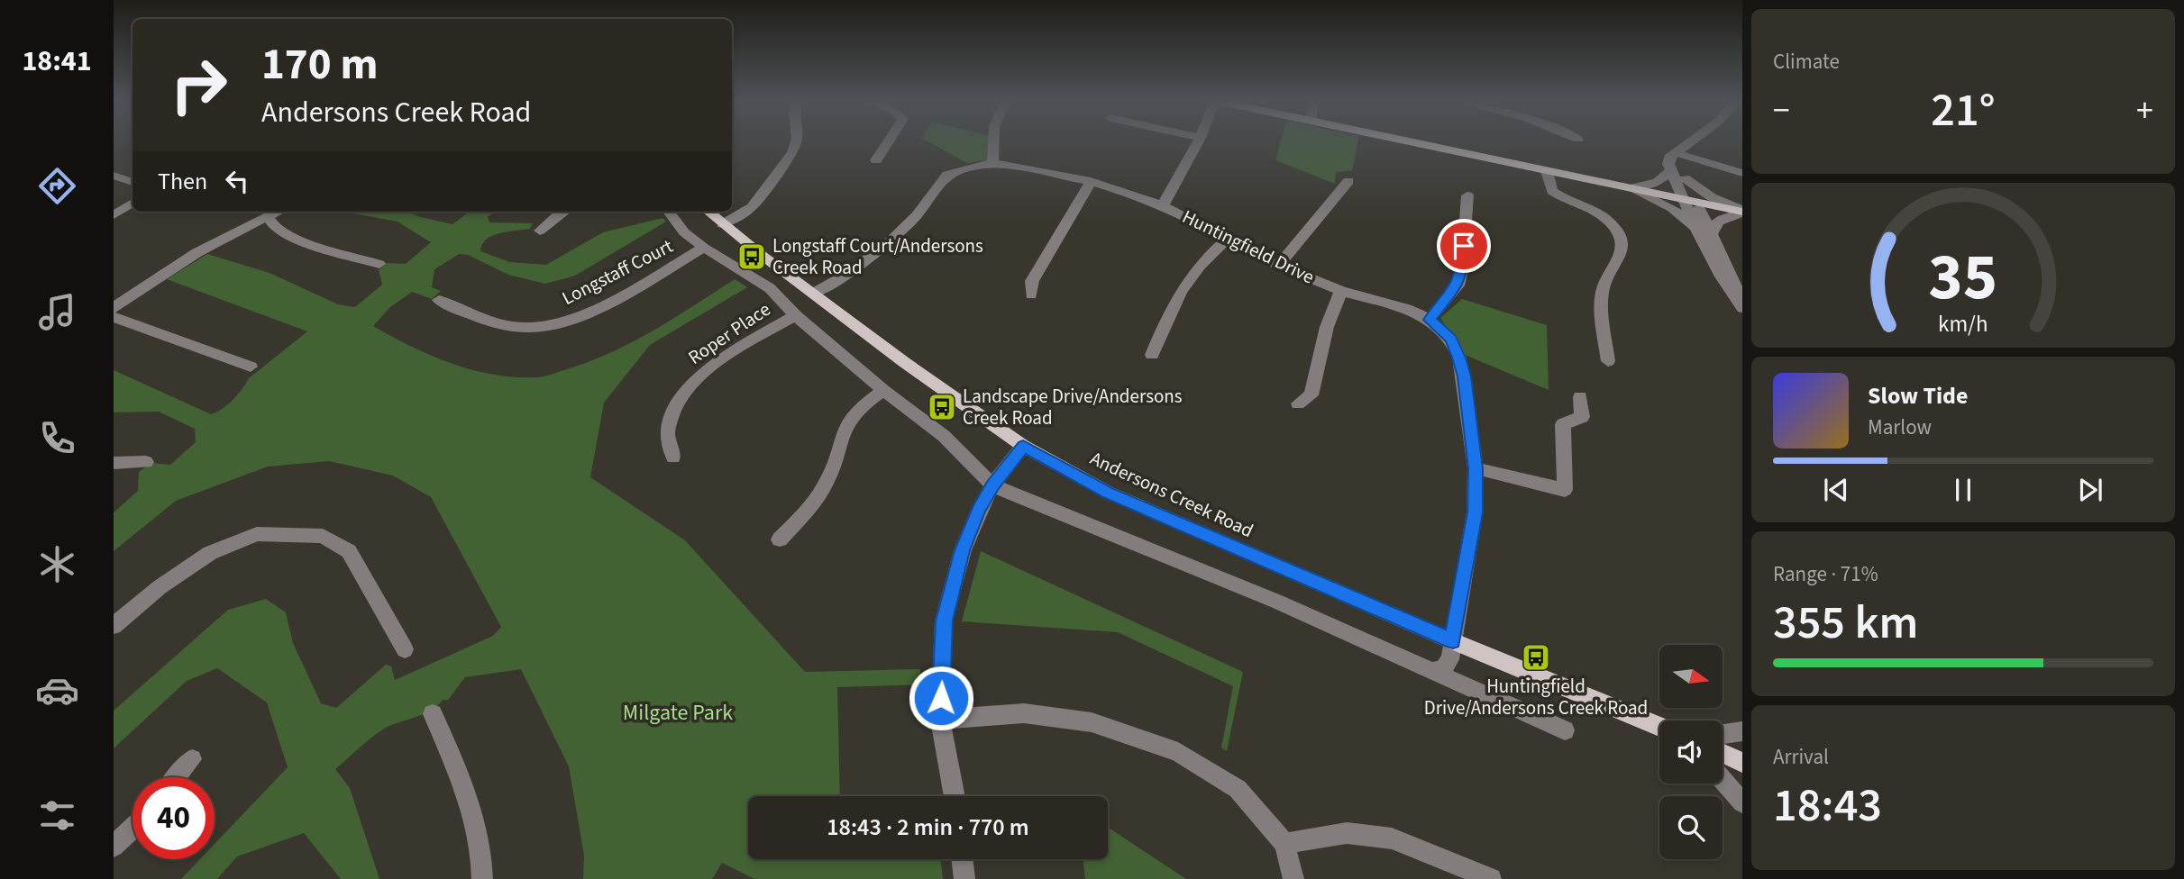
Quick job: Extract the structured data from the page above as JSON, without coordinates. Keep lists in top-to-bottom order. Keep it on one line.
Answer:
{"streets":{"main road":["Andersons Creek Road"],"street":["Huntingfield Drive","Longstaff Court","Roper Place"]},"crossings":[["Huntingfield Drive","Andersons Creek Road"]],"parks":["Milgate Park"],"places":{"bus stop":["Longstaff Court/Andersons Creek Road","Landscape Drive/Andersons Creek Road","Huntingfield Drive/Andersons Creek Road"]},"north":"right","page":{"tabs":"18:41","tile":["Climate",["Range · 71%","355 km"],["Arrival","18:43"]],"turn":["170 m","Andersons Creek Road"],"heat":["−","21°","+"],"then":"Then","song":["Slow Tide","Marlow"],"limit":"40","trip":"18:43 · 2 min · 770 m","gauge":["35","km/h"]}}
